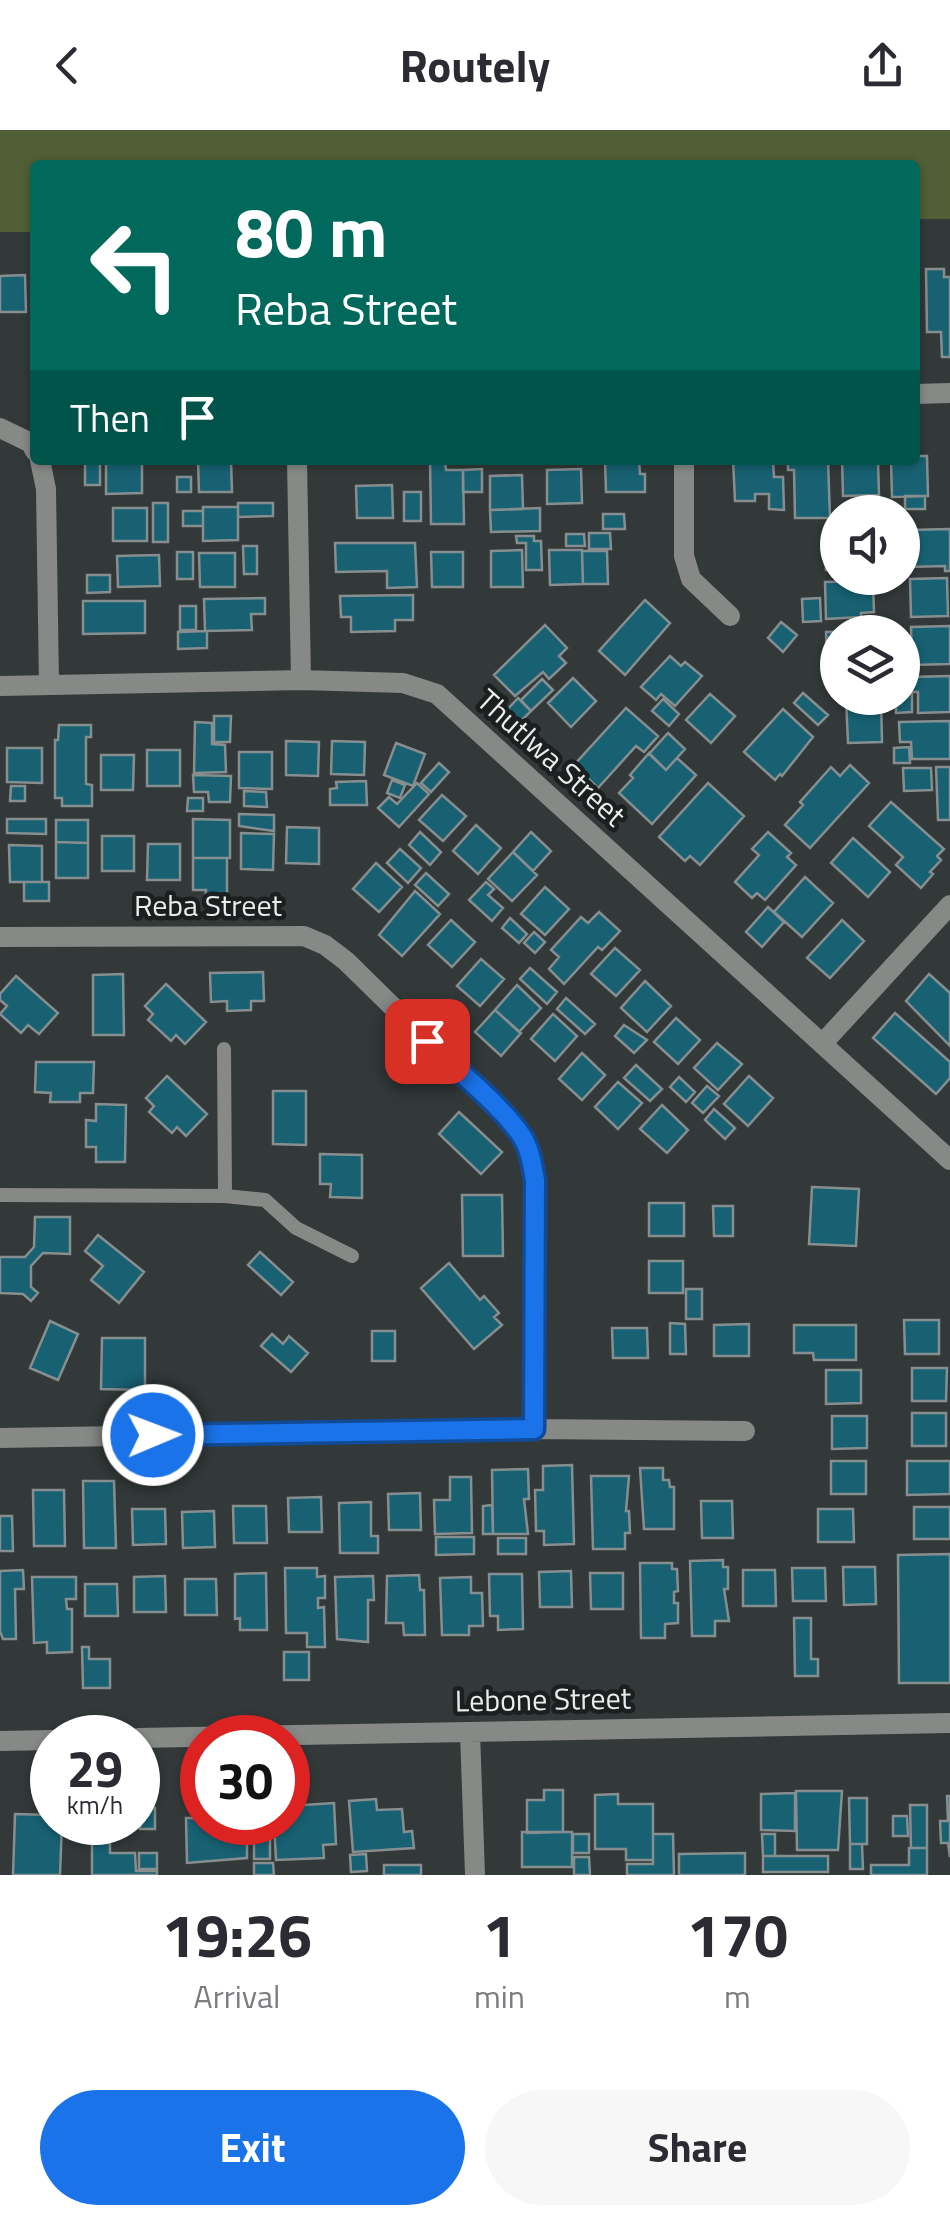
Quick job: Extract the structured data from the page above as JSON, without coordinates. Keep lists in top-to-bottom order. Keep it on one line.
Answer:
{"streets":{"street":["Thutlwa Street","Reba Street","Lebone Street"]},"page":{"header":"Routely","turn":["80 m","Reba Street"],"then":"Then","speed":"29 km/h","limit":"30","eta":["19:26","Arrival","1","min","170","m"],"buttons":["Exit","Share"]}}
